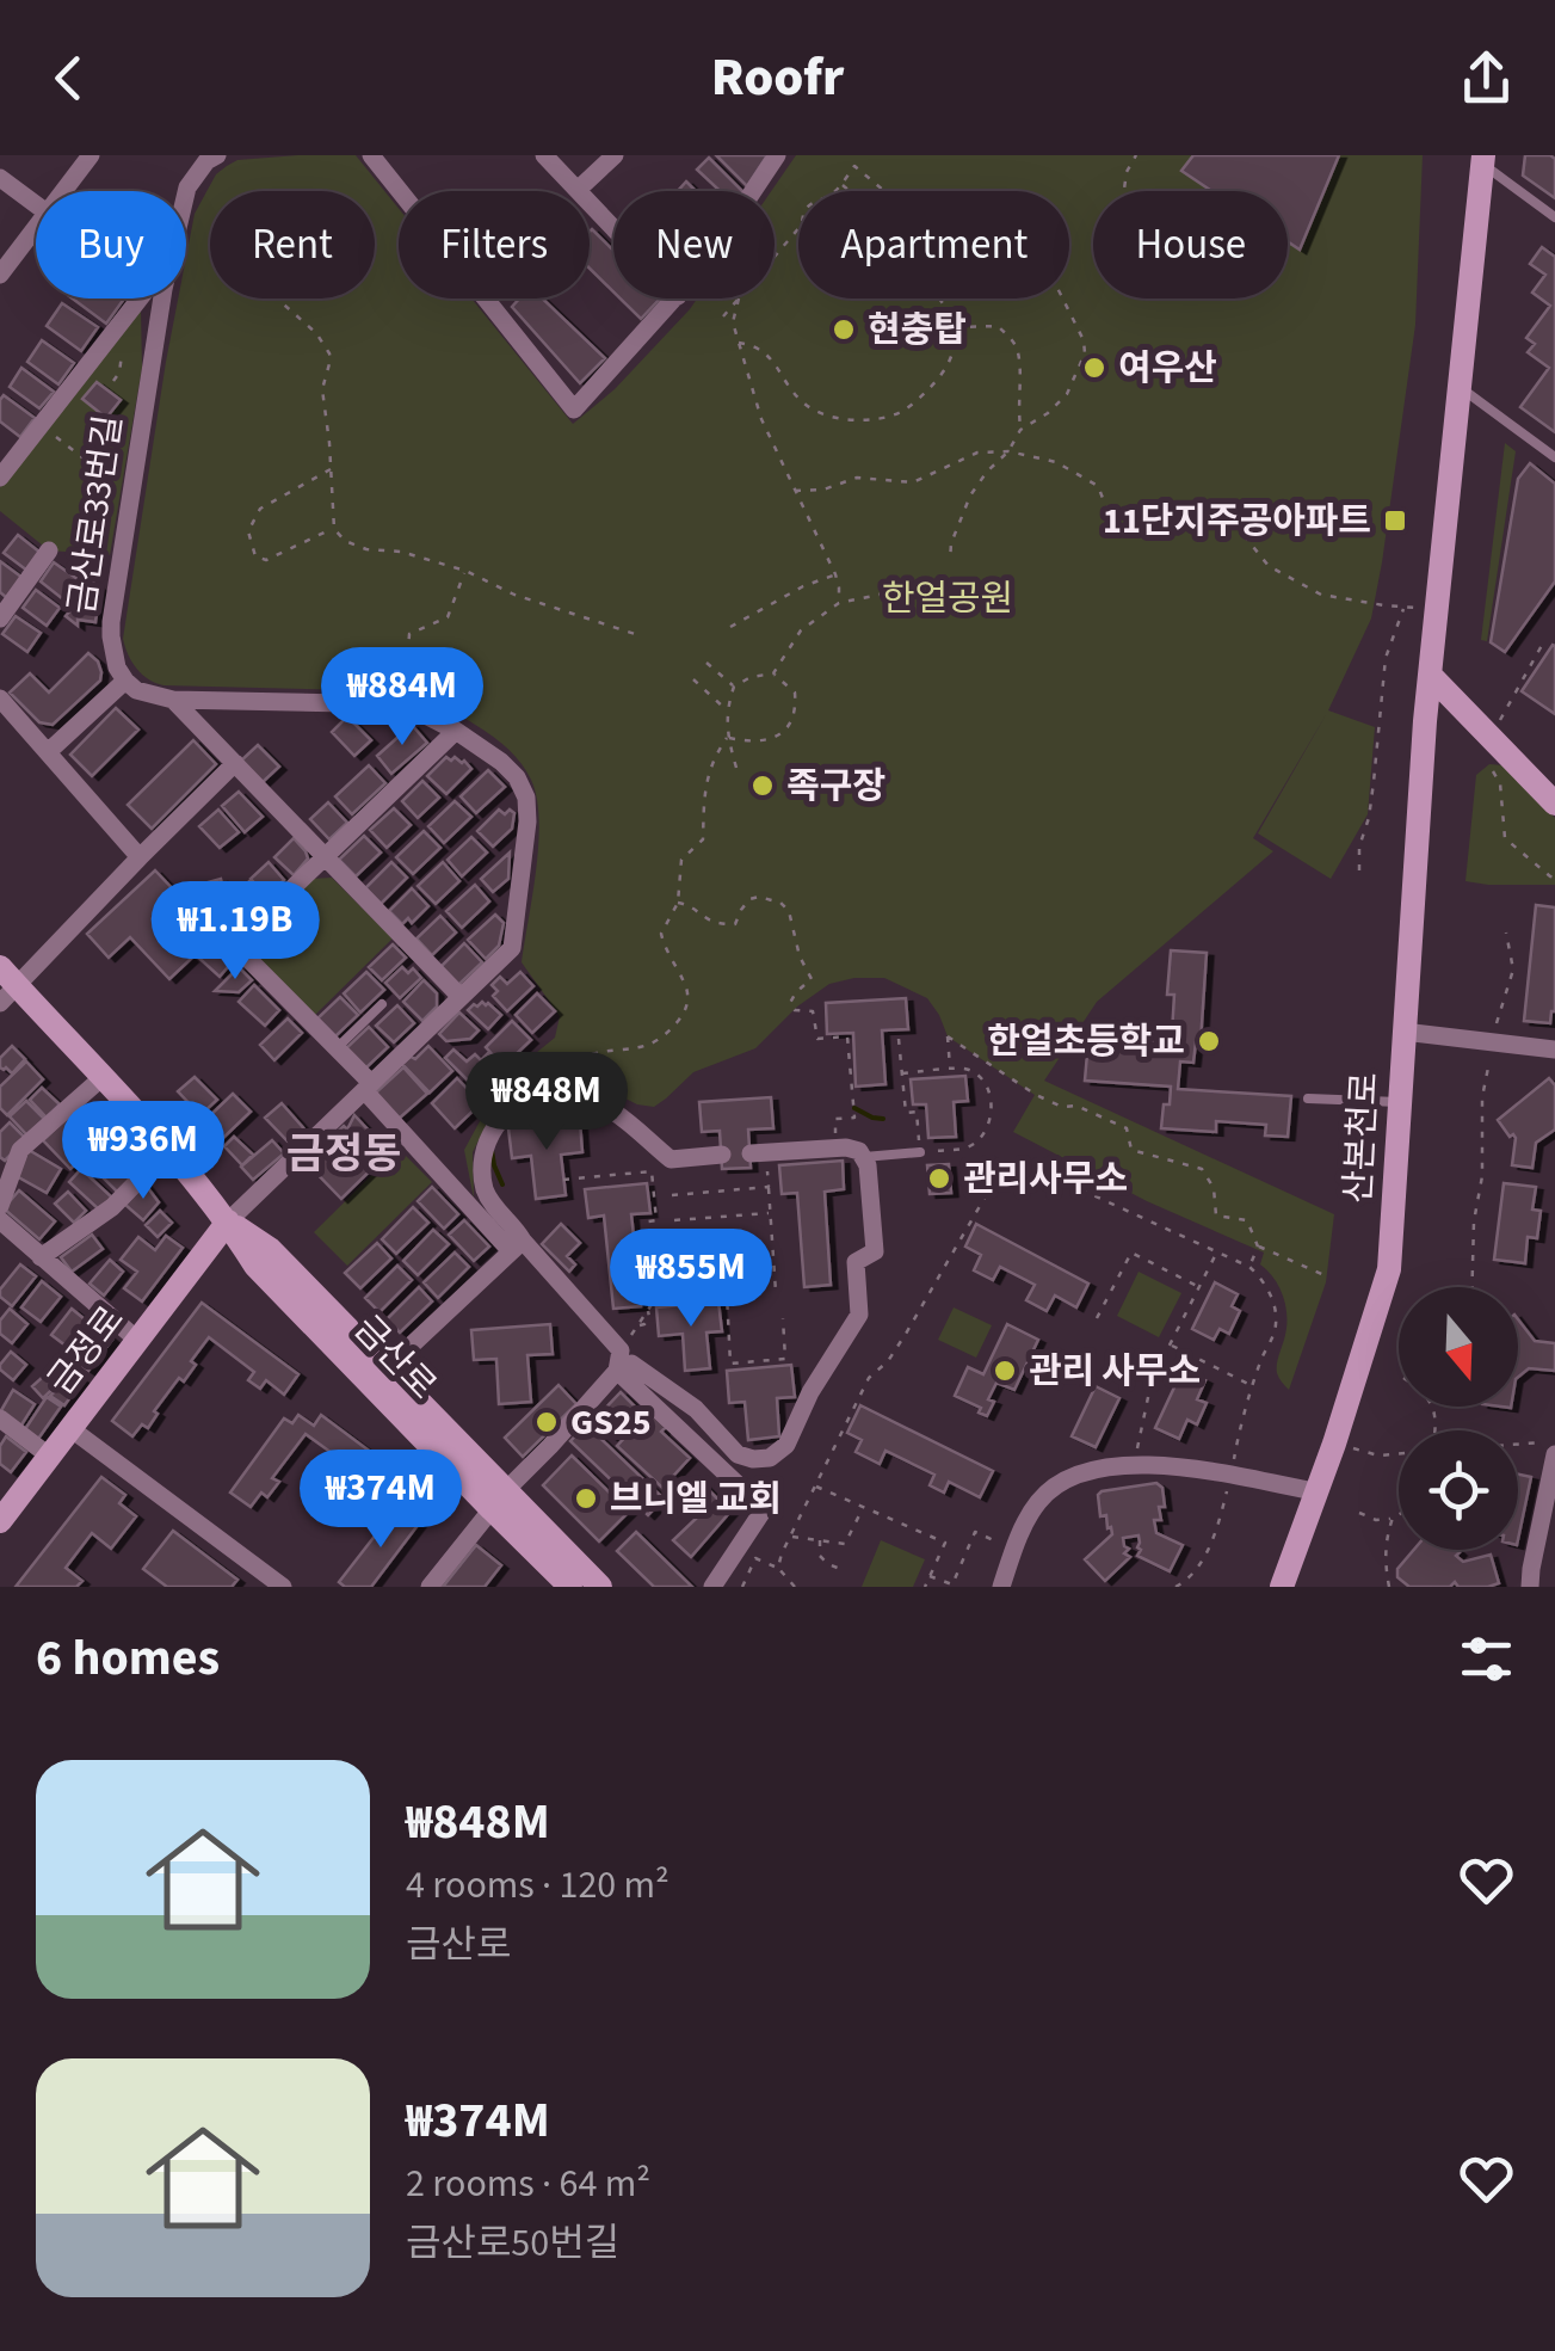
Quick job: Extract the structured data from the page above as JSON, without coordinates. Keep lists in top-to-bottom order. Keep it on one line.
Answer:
{"streets":{"street":["금산로33번길","산본천로","금정로","금산로"]},"crossings":[["금정로","금산로"]],"districts":["금정동"],"parks":["한얼공원"],"places":{"other":["현충탑","여우산","족구장","한얼초등학교","관리사무소","관리 사무소","GS25","브니엘 교회"],"transit":["11단지주공아파트"]},"north":"bottom","page":{"header":"Roofr","chip":["Buy","Rent","Filters","New","Apartment","House"],"price":["₩884M","₩1.19B","₩848M","₩936M","₩855M","₩374M"],"heading":"6 homes","list":[{"name":"₩848M","note":"4 rooms · 120 m² · 금산로"},{"name":"₩374M","note":"2 rooms · 64 m² · 금산로50번길"}]}}
